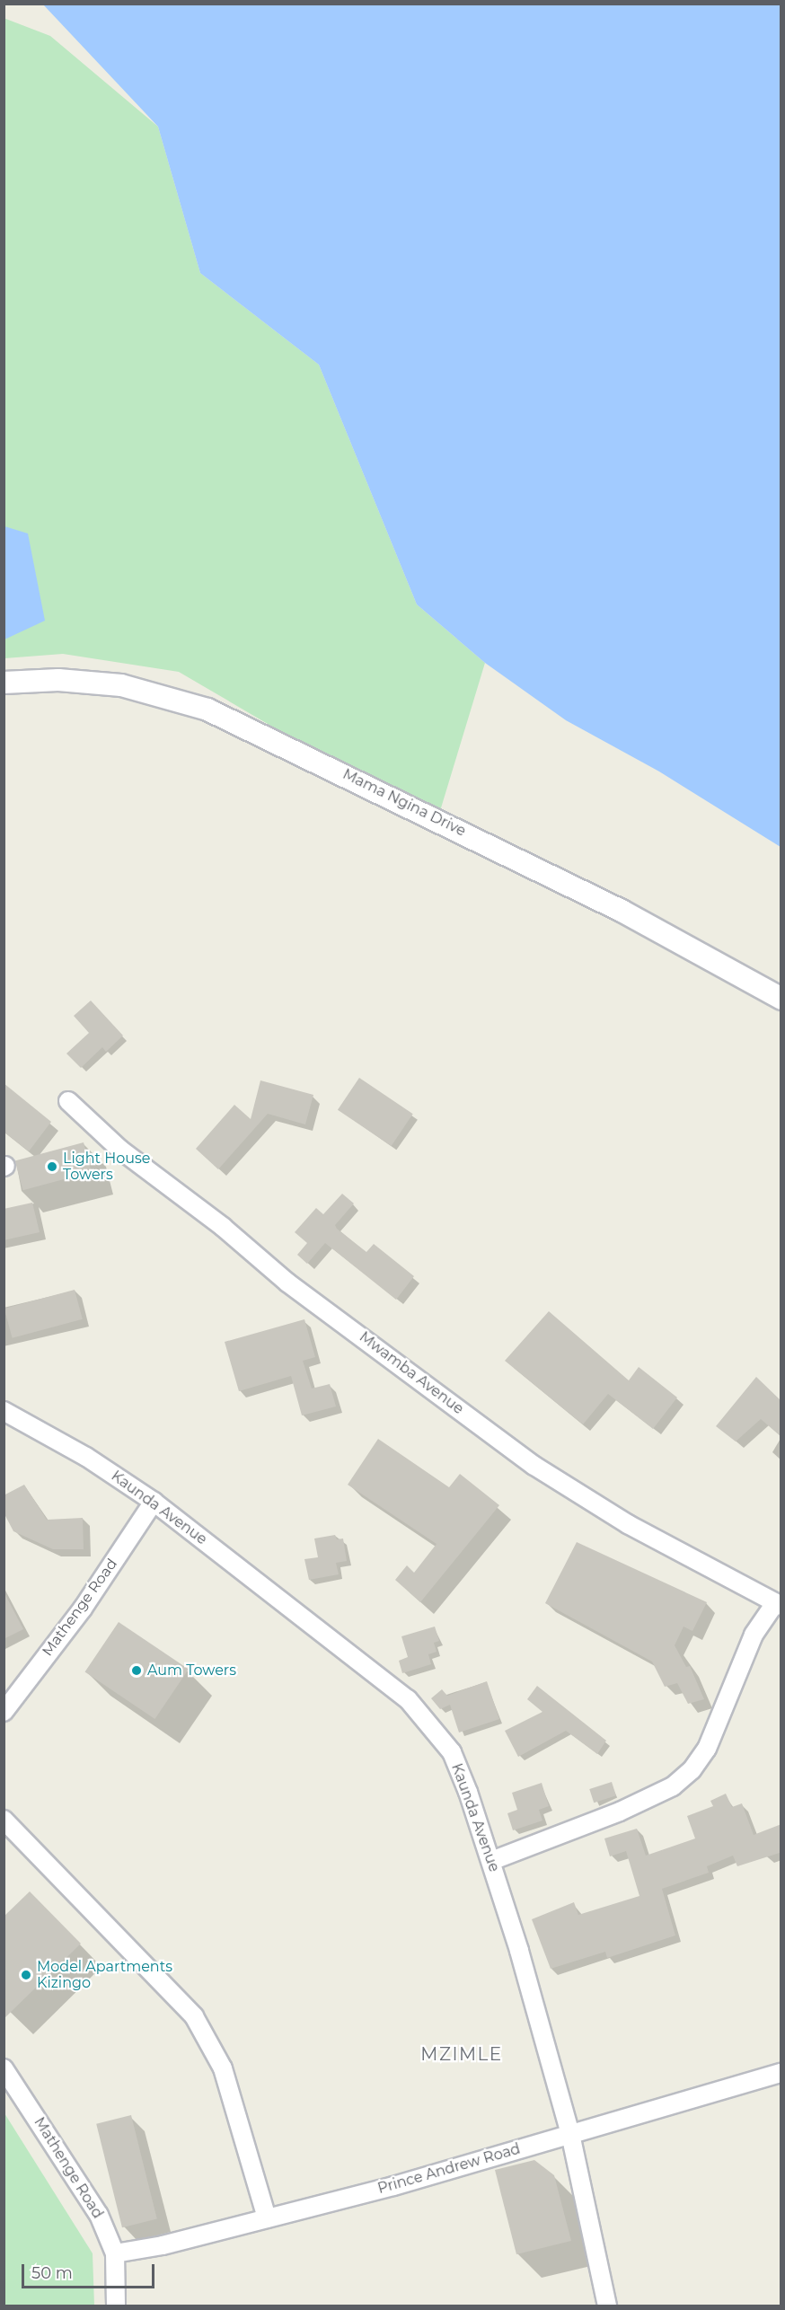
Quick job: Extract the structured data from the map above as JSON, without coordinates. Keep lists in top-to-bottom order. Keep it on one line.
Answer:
{"streets":{"street":["Mama Ngina Drive","Mwamba Avenue","Kaunda Avenue","Mathenge Road","Prince Andrew Road"]},"crossings":[["Kaunda Avenue","Mathenge Road"],["Kaunda Avenue","Prince Andrew Road"],["Mathenge Road","Prince Andrew Road"]],"districts":["MZIMLE"],"places":["Light House Towers","Aum Towers","Model Apartments Kizingo"],"scale_bar":"50 m"}
